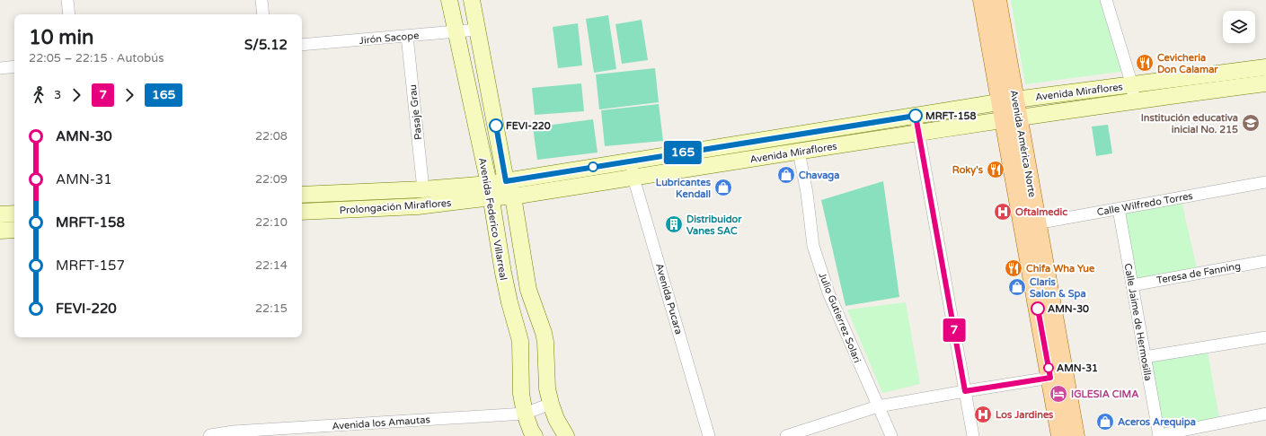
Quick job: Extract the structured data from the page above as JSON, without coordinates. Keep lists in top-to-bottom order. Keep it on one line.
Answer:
{"streets":{"main road":["Avenida Miraflores","Avenida América Norte","Prolongación Miraflores","Avenida Federico Villarreal"],"street":["Jirón Sacope","Pasaje Grau","Calle Wilfredo Torres","Teresa de Fanning","Avenida Pucara","Julio Gutierrez Solari","Calle Jaime de Hermosilla","Avenida los Amautas"]},"crossings":[["Jirón Sacope","Pasaje Grau"],["Jirón Sacope","Avenida Federico Villarreal"],["Avenida Miraflores","Avenida América Norte"],["Avenida Miraflores","Prolongación Miraflores"],["Avenida Miraflores","Avenida Federico Villarreal"],["Avenida Miraflores","Avenida Pucara"],["Avenida Miraflores","Julio Gutierrez Solari"],["Pasaje Grau","Prolongación Miraflores"],["Avenida América Norte","Calle Wilfredo Torres"],["Calle Wilfredo Torres","Calle Jaime de Hermosilla"],["Prolongación Miraflores","Avenida Federico Villarreal"],["Avenida Federico Villarreal","Avenida los Amautas"],["Teresa de Fanning","Calle Jaime de Hermosilla"]],"places":{"restaurant":["Cevicheria Don Calamar","Roky's","Chifa Wha Yue"],"other":["MRFT-158","FEVI-220","AMN-30","AMN-31"],"school or university":["Institución educativa inicial No. 215"],"shop":["Chavaga","Lubricantes Kendall","Claris Salon & Spa","Aceros Arequipa"],"hospital":["Oftalmedic","Los Jardines"],"building":["Distribuidor Vanes SAC"],"hotel":["IGLESIA CIMA"]},"lines":["bus line 7","bus line 165"],"page":{"on_map":["7","165"],"heading":["10 min","22:05 – 22:15 · Autobús","S/5.12"],"legs":["3","7","165"],"list":[{"name":"AMN-30","value":"22:08"},{"name":"AMN-31","value":"22:09"},{"name":"MRFT-158","value":"22:10"},{"name":"MRFT-157","value":"22:14"},{"name":"FEVI-220","value":"22:15"}]}}
